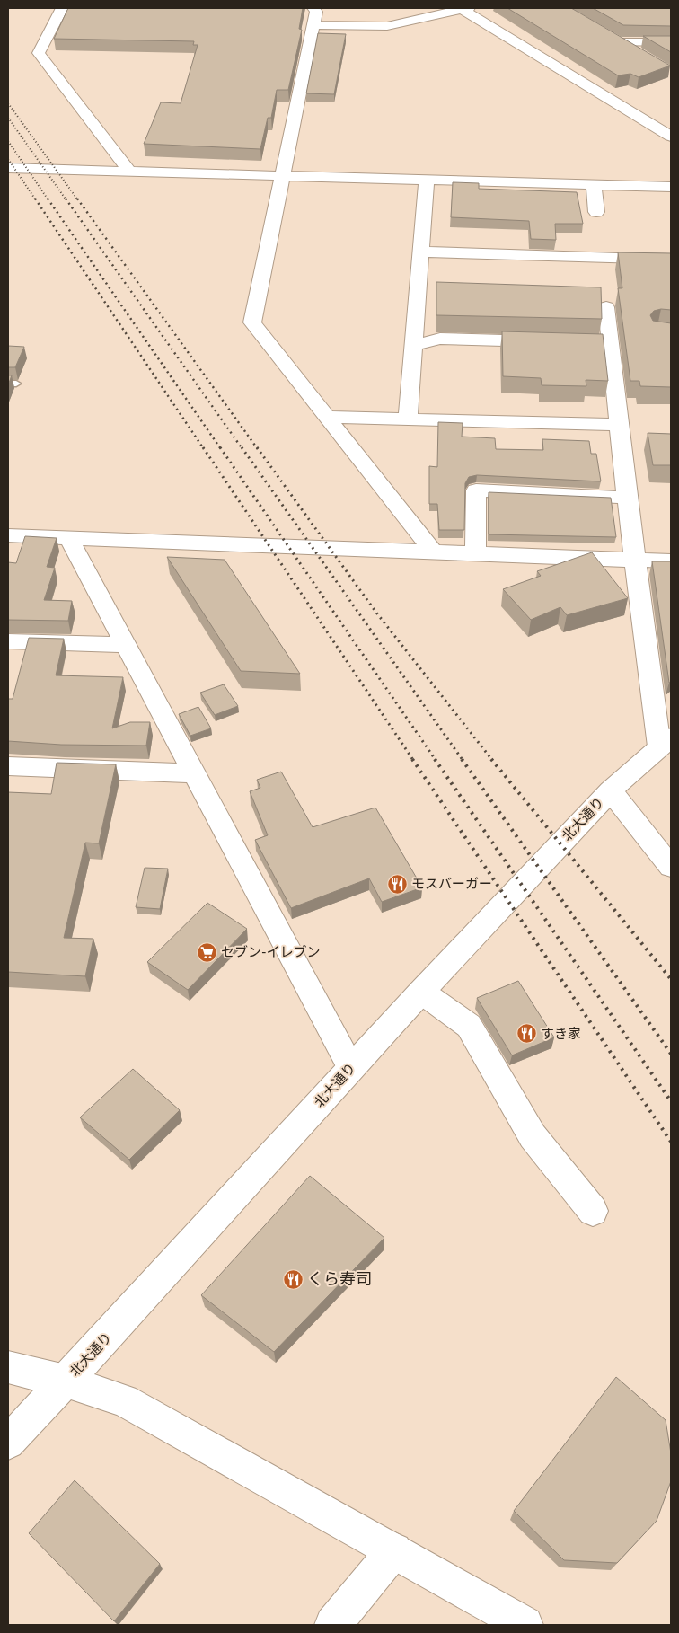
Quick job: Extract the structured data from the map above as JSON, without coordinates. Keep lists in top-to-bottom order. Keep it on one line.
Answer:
{"streets":{"street":["北大通り"]},"places":{"restaurant":["モスバーガー","すき家","くら寿司"],"supermarket":["セブン-イレブン"]}}
